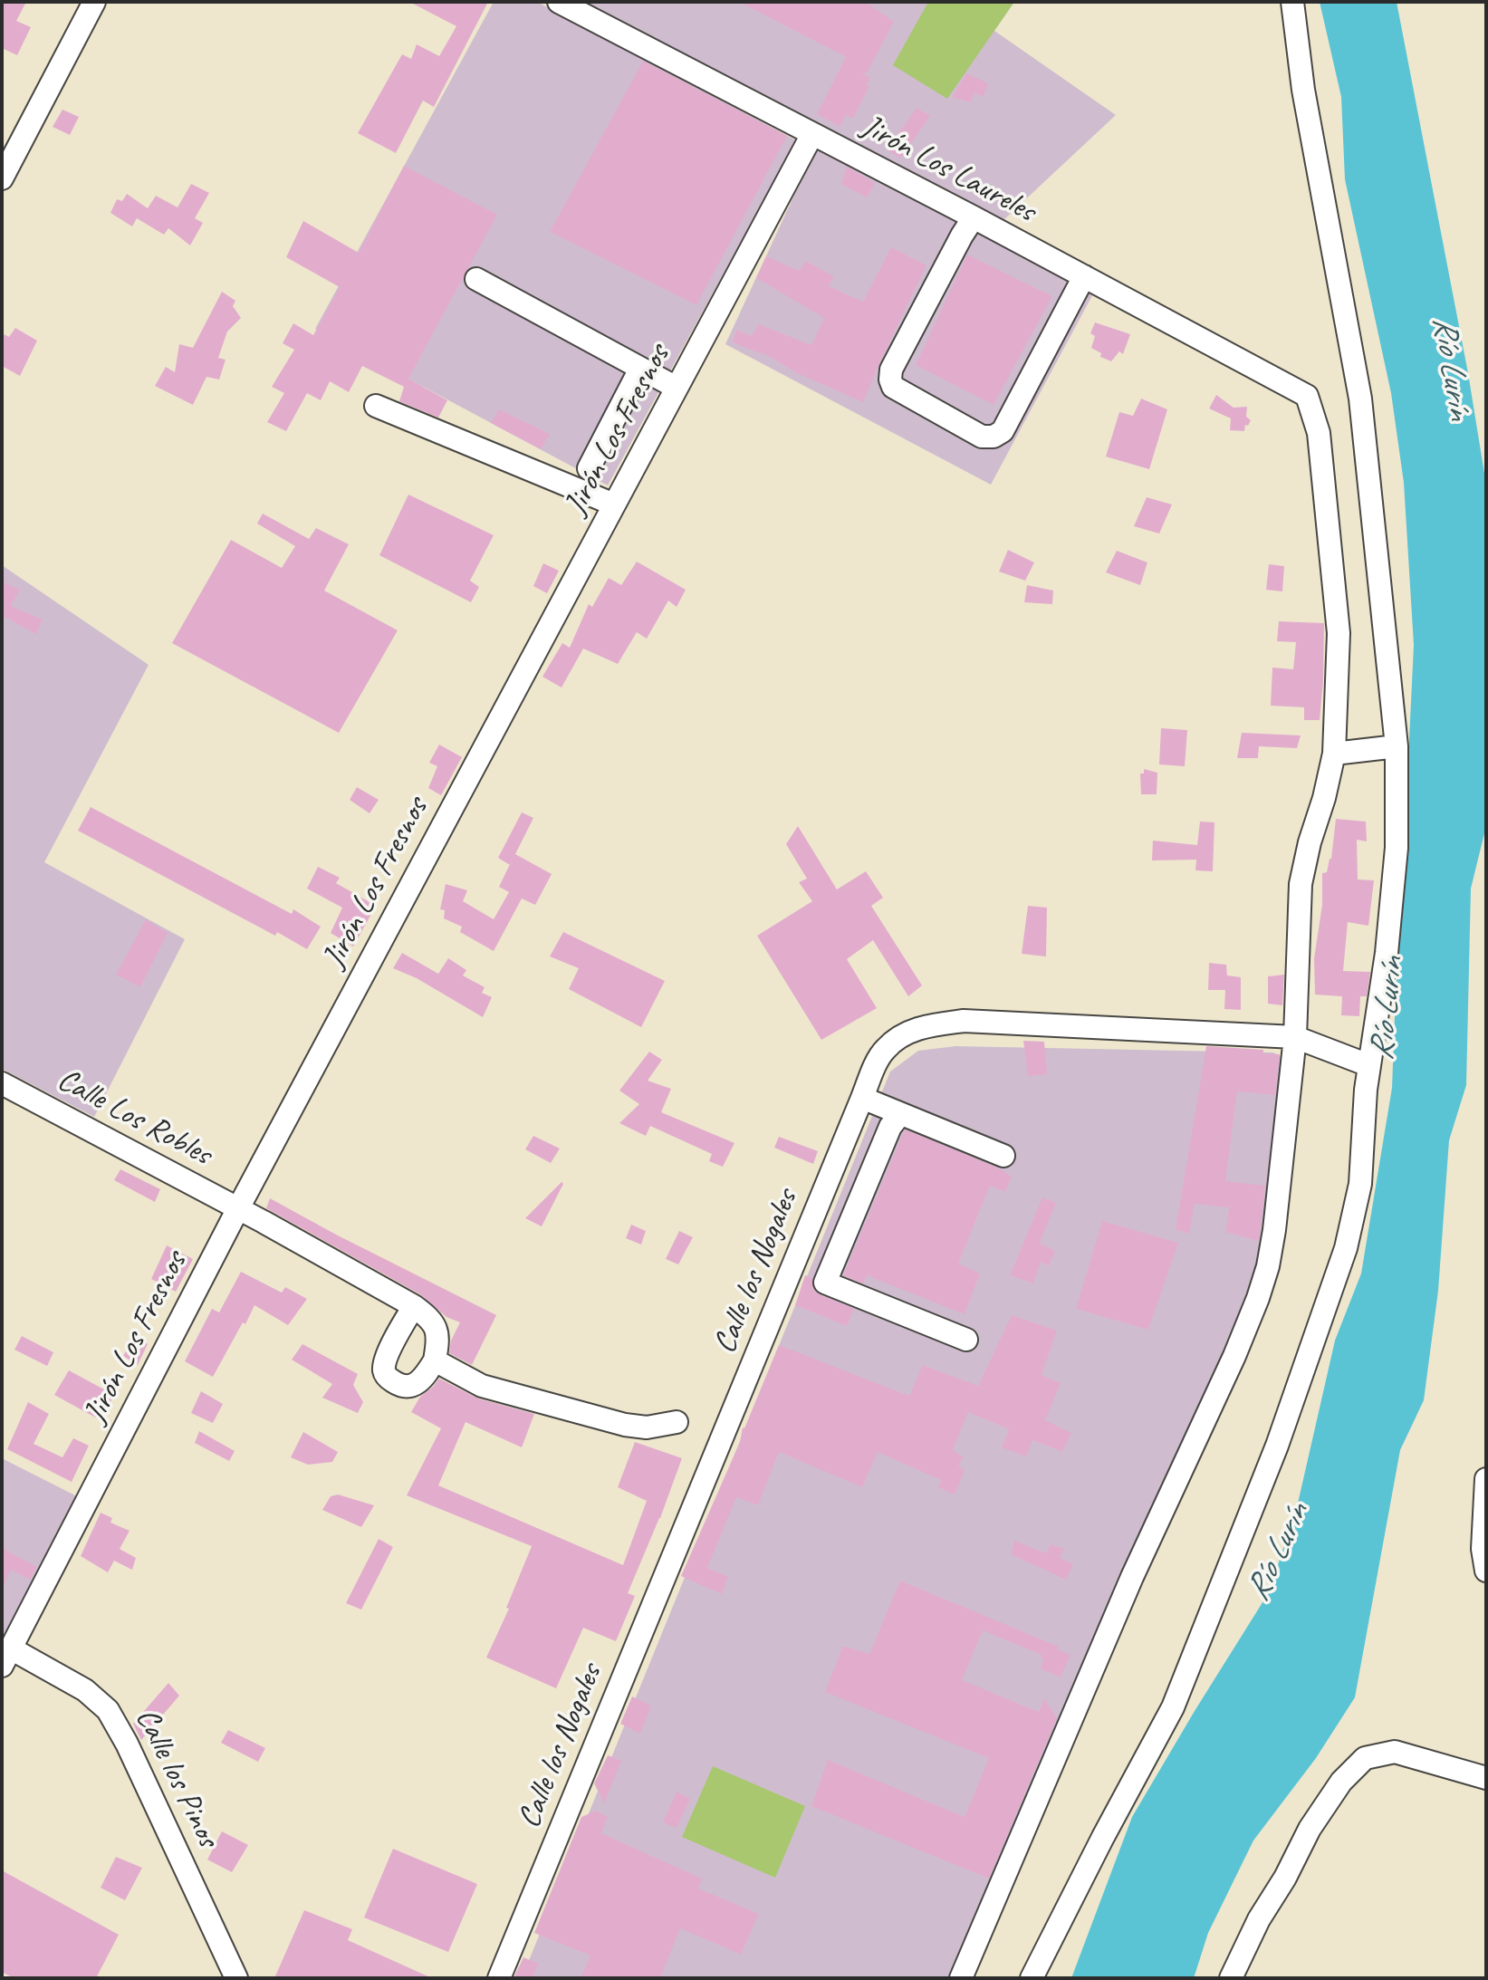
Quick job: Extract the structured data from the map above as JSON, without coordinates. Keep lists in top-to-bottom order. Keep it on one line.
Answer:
{"streets":{"street":["Jirón Los Laureles","Jirón Los Fresnos","Calle Los Robles","Calle los Nogales","Calle los Pinos"]},"crossings":[["Jirón Los Laureles","Jirón Los Fresnos"],["Jirón Los Fresnos","Calle Los Robles"],["Jirón Los Fresnos","Calle los Pinos"]],"water":["Río Lurín"]}
